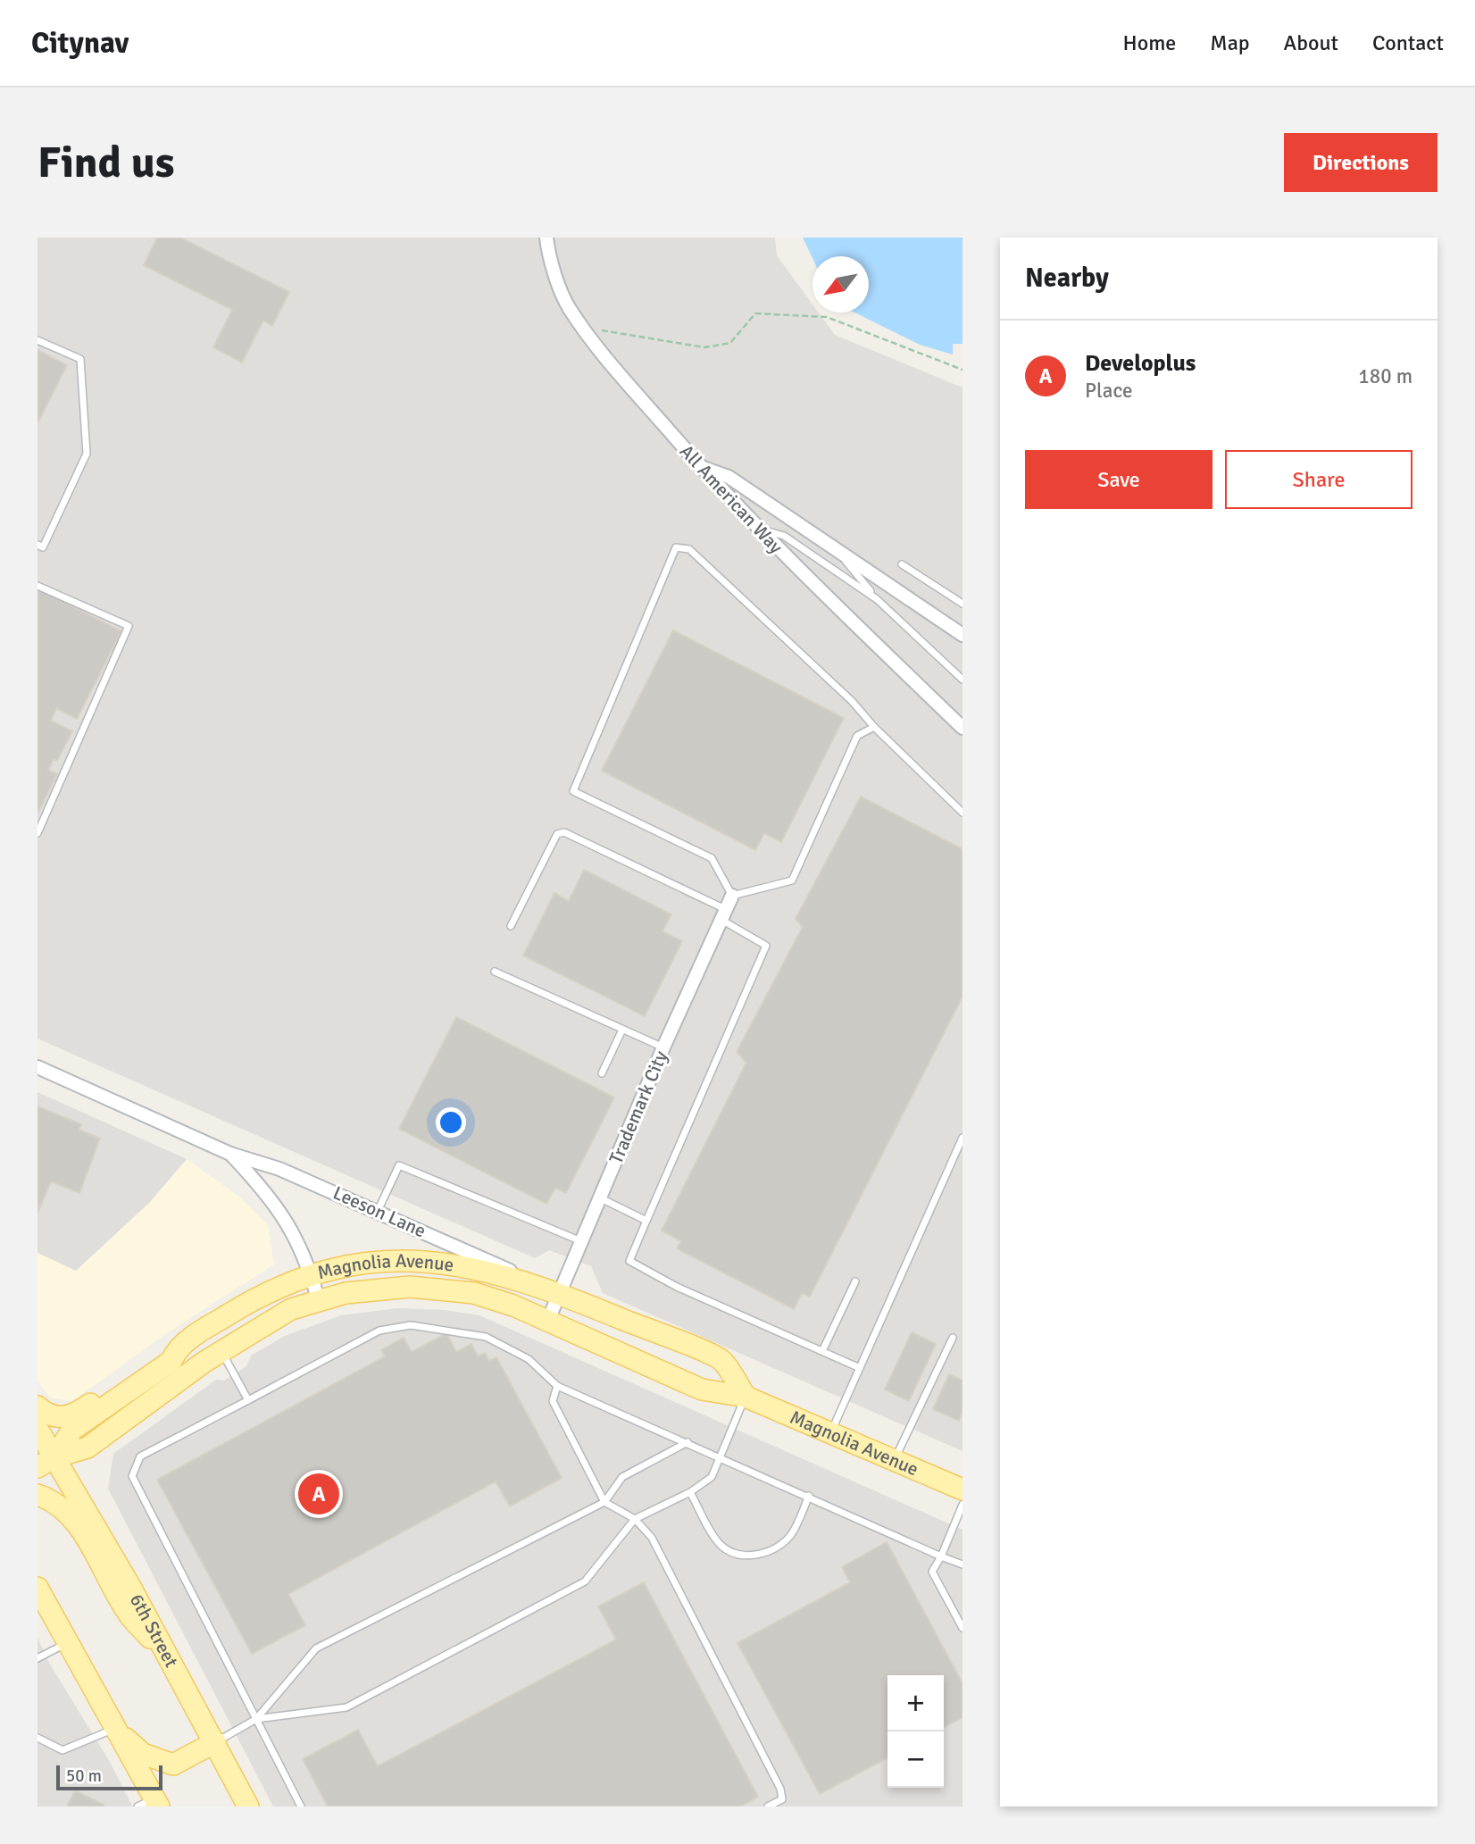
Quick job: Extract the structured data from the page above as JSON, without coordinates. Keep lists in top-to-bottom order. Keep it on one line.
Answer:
{"streets":{"main road":["Magnolia Avenue","6th Street"],"street":["All American Way","Trademark City","Leeson Lane"]},"crossings":[["Trademark City","Leeson Lane"],["Trademark City","Magnolia Avenue"],["Leeson Lane","Magnolia Avenue"],["Magnolia Avenue","6th Street"]],"scale_bar":"50 m","north":"bottom left","page":{"header":"Citynav","nav":["Home","Map","About","Contact"],"buttons":["Directions",["Save","Share"]],"title":"Find us","heading":"Nearby","list":[{"mark":"A","name":"Developlus","note":"Place","value":"180 m"}],"pins":"A","map_buttons":["+","−"],"scale":"50 m"}}
